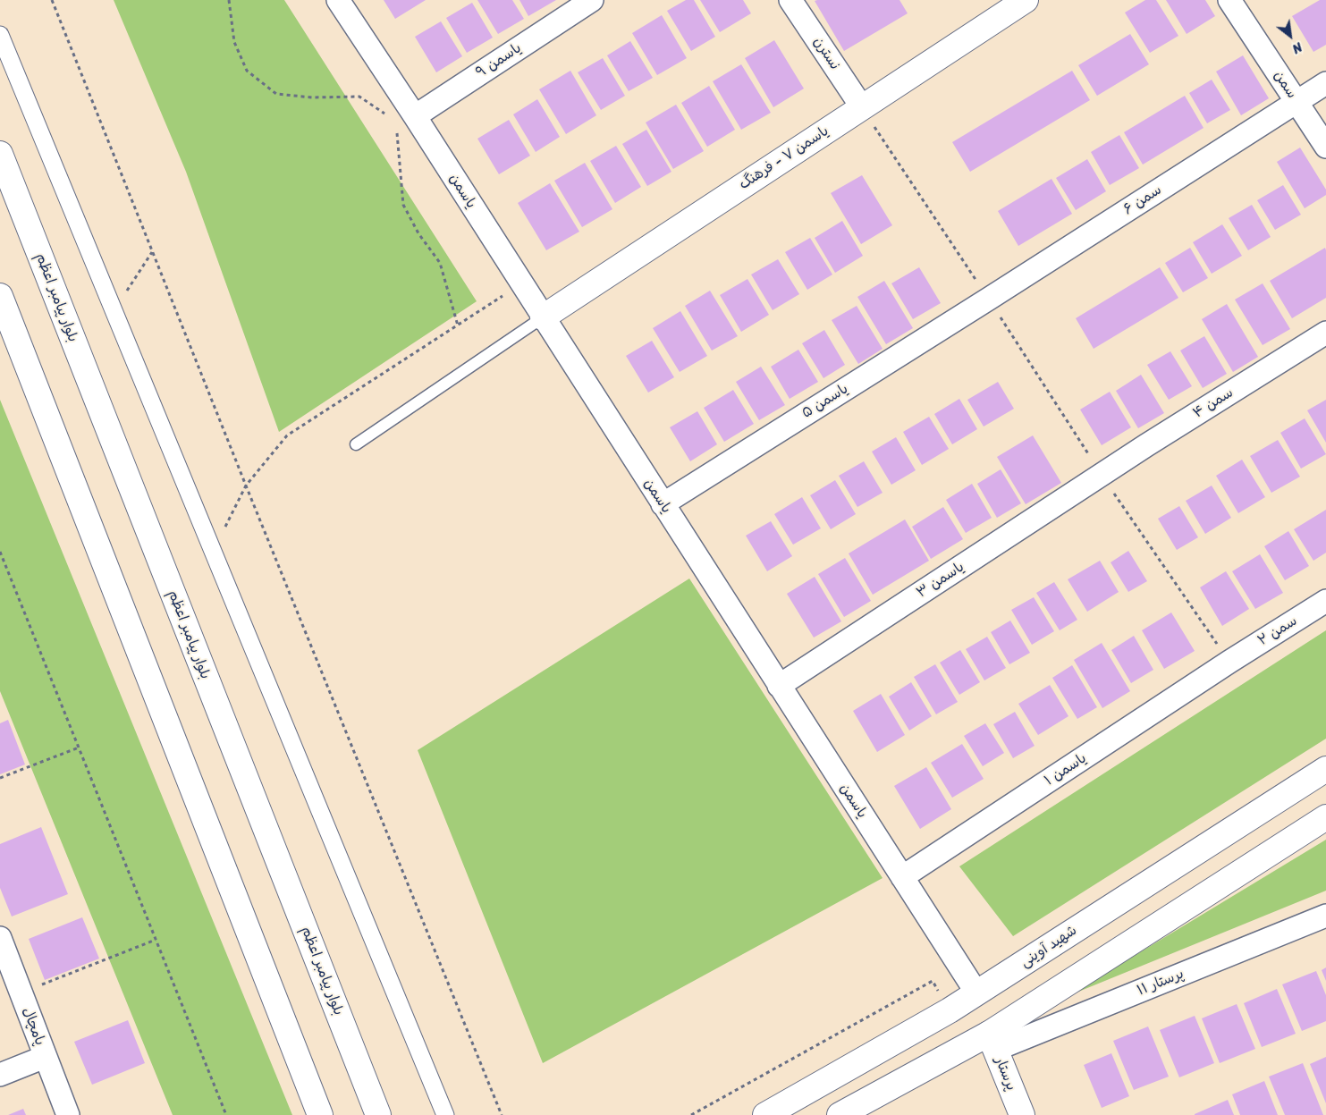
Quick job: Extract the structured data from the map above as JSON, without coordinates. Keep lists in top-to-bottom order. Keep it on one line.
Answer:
{"streets":{"main road":["یاسمن ۷ - فرهنگ","بلوار پیامبر اعظم","شهید آوینی","پرستار"],"street":["نسترن","یاسمن ۹","سمن","یاسمن","سمن ۶","یاسمن ۵","سمن ۴","یاسمن ۳","سمن ۲","یاسمن ۱","پرستار ۱۱","پامچال"]},"crossings":[["نسترن","یاسمن ۷ - فرهنگ"],["یاسمن ۹","یاسمن"],["سمن","سمن ۶"],["یاسمن ۷ - فرهنگ","یاسمن"],["یاسمن","یاسمن ۵"],["یاسمن","یاسمن ۳"],["یاسمن","یاسمن ۱"],["یاسمن","شهید آوینی"],["سمن ۶","یاسمن ۵"],["سمن ۴","یاسمن ۳"],["سمن ۲","یاسمن ۱"],["پرستار ۱۱","پرستار"]],"north":"bottom right"}
